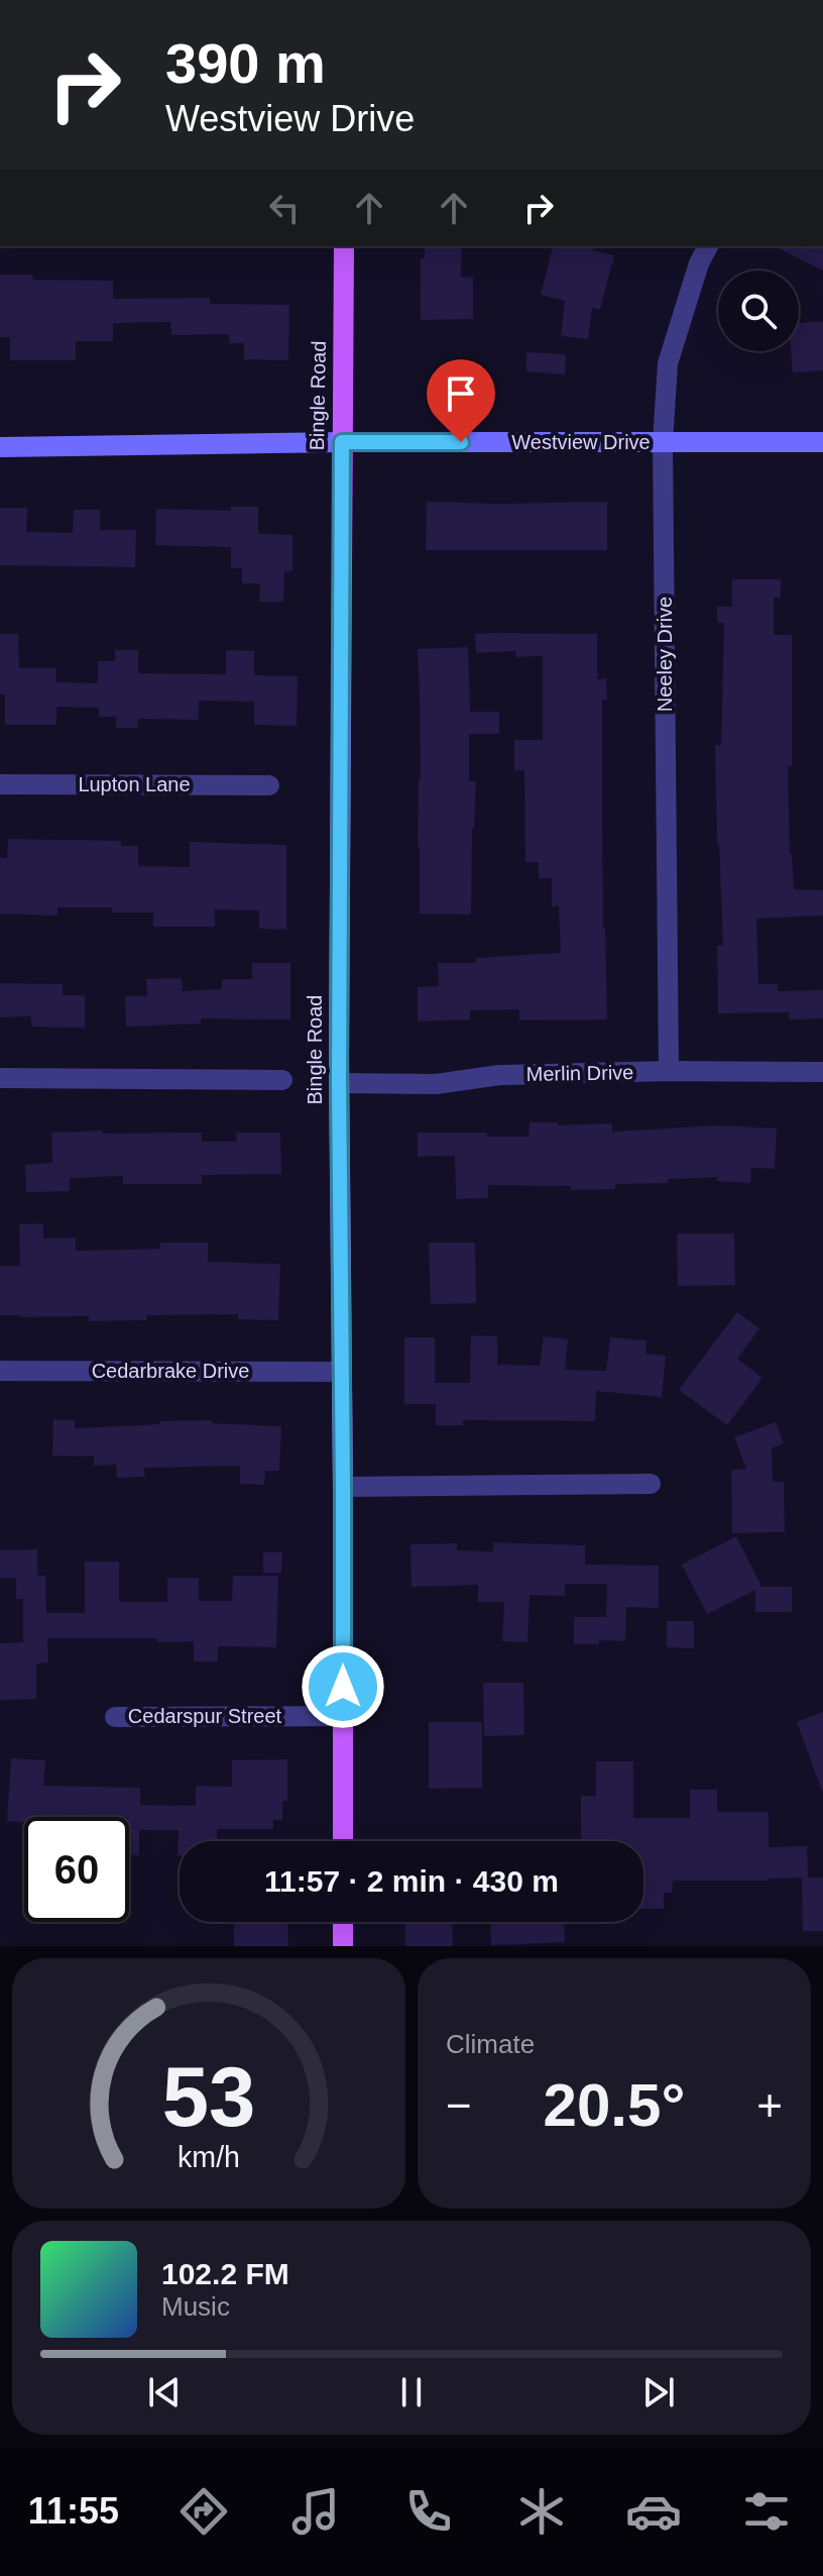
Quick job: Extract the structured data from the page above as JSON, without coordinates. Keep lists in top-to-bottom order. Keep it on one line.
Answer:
{"streets":{"main road":["Bingle Road","Westview Drive"],"street":["Neeley Drive","Lupton Lane","Merlin Drive","Cedarbrake Drive","Cedarspur Street"]},"crossings":[["Bingle Road","Westview Drive"],["Bingle Road","Merlin Drive"],["Bingle Road","Cedarbrake Drive"],["Bingle Road","Cedarspur Street"],["Westview Drive","Neeley Drive"],["Neeley Drive","Merlin Drive"]],"page":{"turn":["390 m","Westview Drive"],"limit":"60","trip":"11:57 · 2 min · 430 m","tile":"Climate","heat":["−","20.5°","+"],"song":["102.2 FM","Music"],"tabs":"11:55","gauge":["53","km/h"]}}
